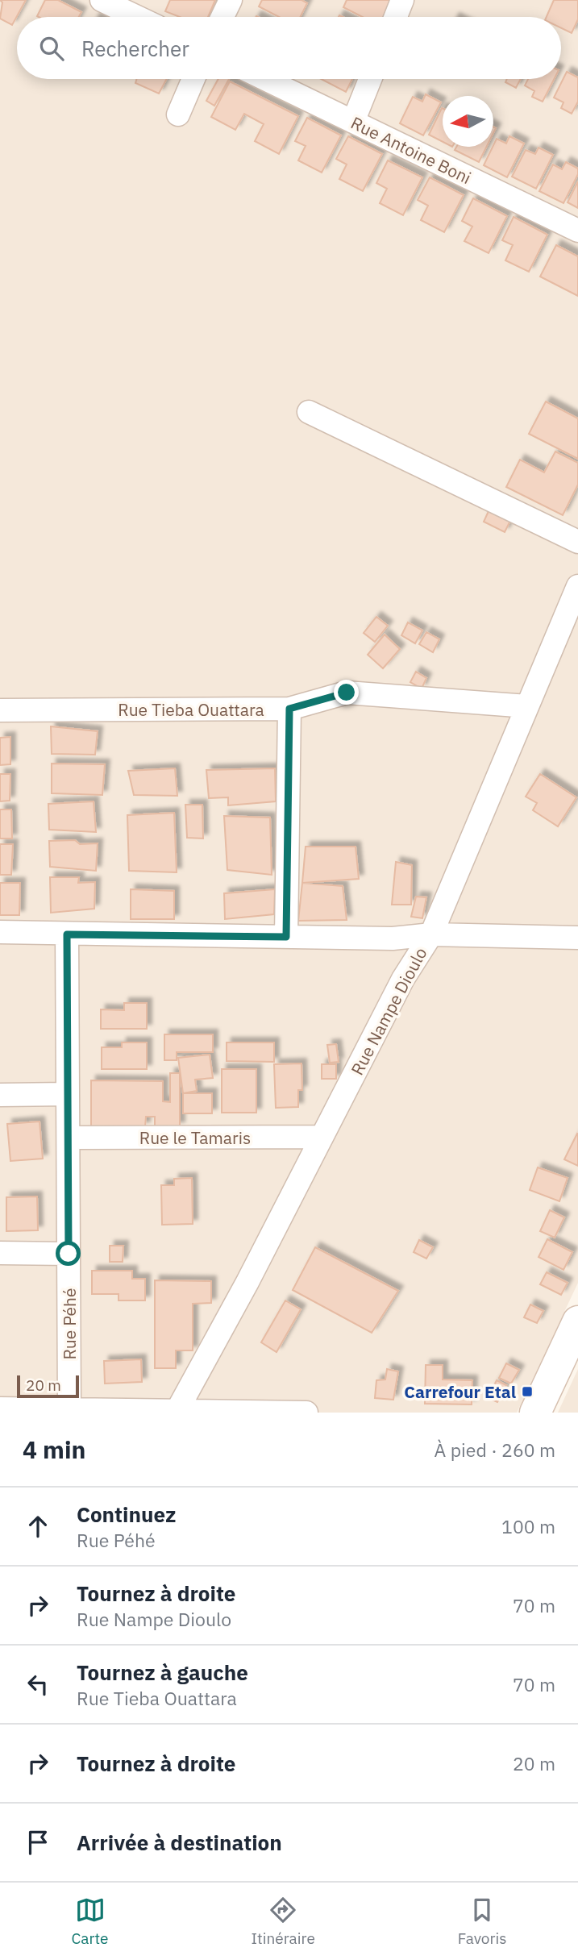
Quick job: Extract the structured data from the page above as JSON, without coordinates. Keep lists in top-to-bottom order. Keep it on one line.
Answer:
{"streets":{"street":["Rue Antoine Boni","Rue Tieba Ouattara","Rue Nampe Dioulo","Rue le Tamaris","Rue Péhé"]},"crossings":[["Rue Tieba Ouattara","Rue Nampe Dioulo"],["Rue Nampe Dioulo","Rue le Tamaris"],["Rue Nampe Dioulo","Rue Péhé"],["Rue le Tamaris","Rue Péhé"]],"places":{"transit":["Carrefour Etal"]},"scale_bar":"20 m","north":"left","page":{"search":"Rechercher","scale":"20 m","heading":["4 min","À pied · 260 m"],"list":[["Continuez","Rue Péhé","100 m"],["Tournez à droite","Rue Nampe Dioulo","70 m"],["Tournez à gauche","Rue Tieba Ouattara","70 m"],["Tournez à droite","20 m"],"Arrivée à destination"],"nav":["Carte","Itinéraire","Favoris"]}}
